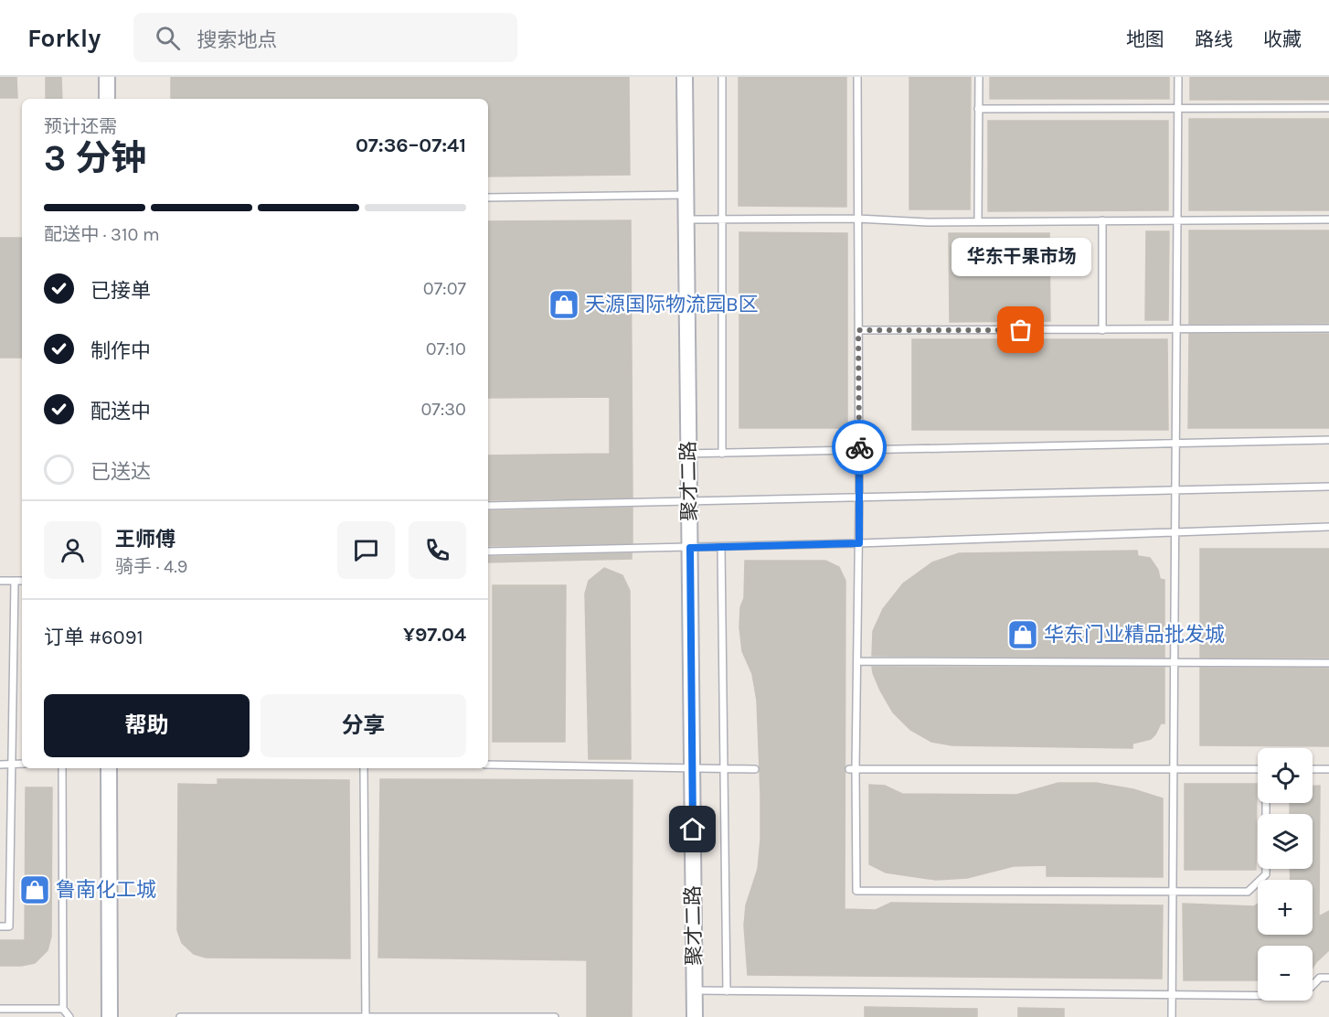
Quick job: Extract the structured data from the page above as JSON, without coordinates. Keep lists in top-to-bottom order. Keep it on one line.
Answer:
{"streets":{"street":["聚才二路"]},"places":{"shop":["天源国际物流园B区","华东门业精品批发城","鲁南化工城"],"other":["华东干果市场"]},"page":{"header":"Forkly","search":"搜索地点","nav":["地图","路线","收藏"],"heading":["3 分钟","预计还需","07:36–07:41"],"panel":["王师傅","骑手 · 4.9","订单 #6091","¥97.04"],"bar":"配送中 · 310 m","bubble":"华东干果市场","list":[["已接单","07:07"],["制作中","07:10"],["配送中","07:30"],"已送达"],"buttons":["帮助","分享"],"map_buttons":["+","−"]}}
